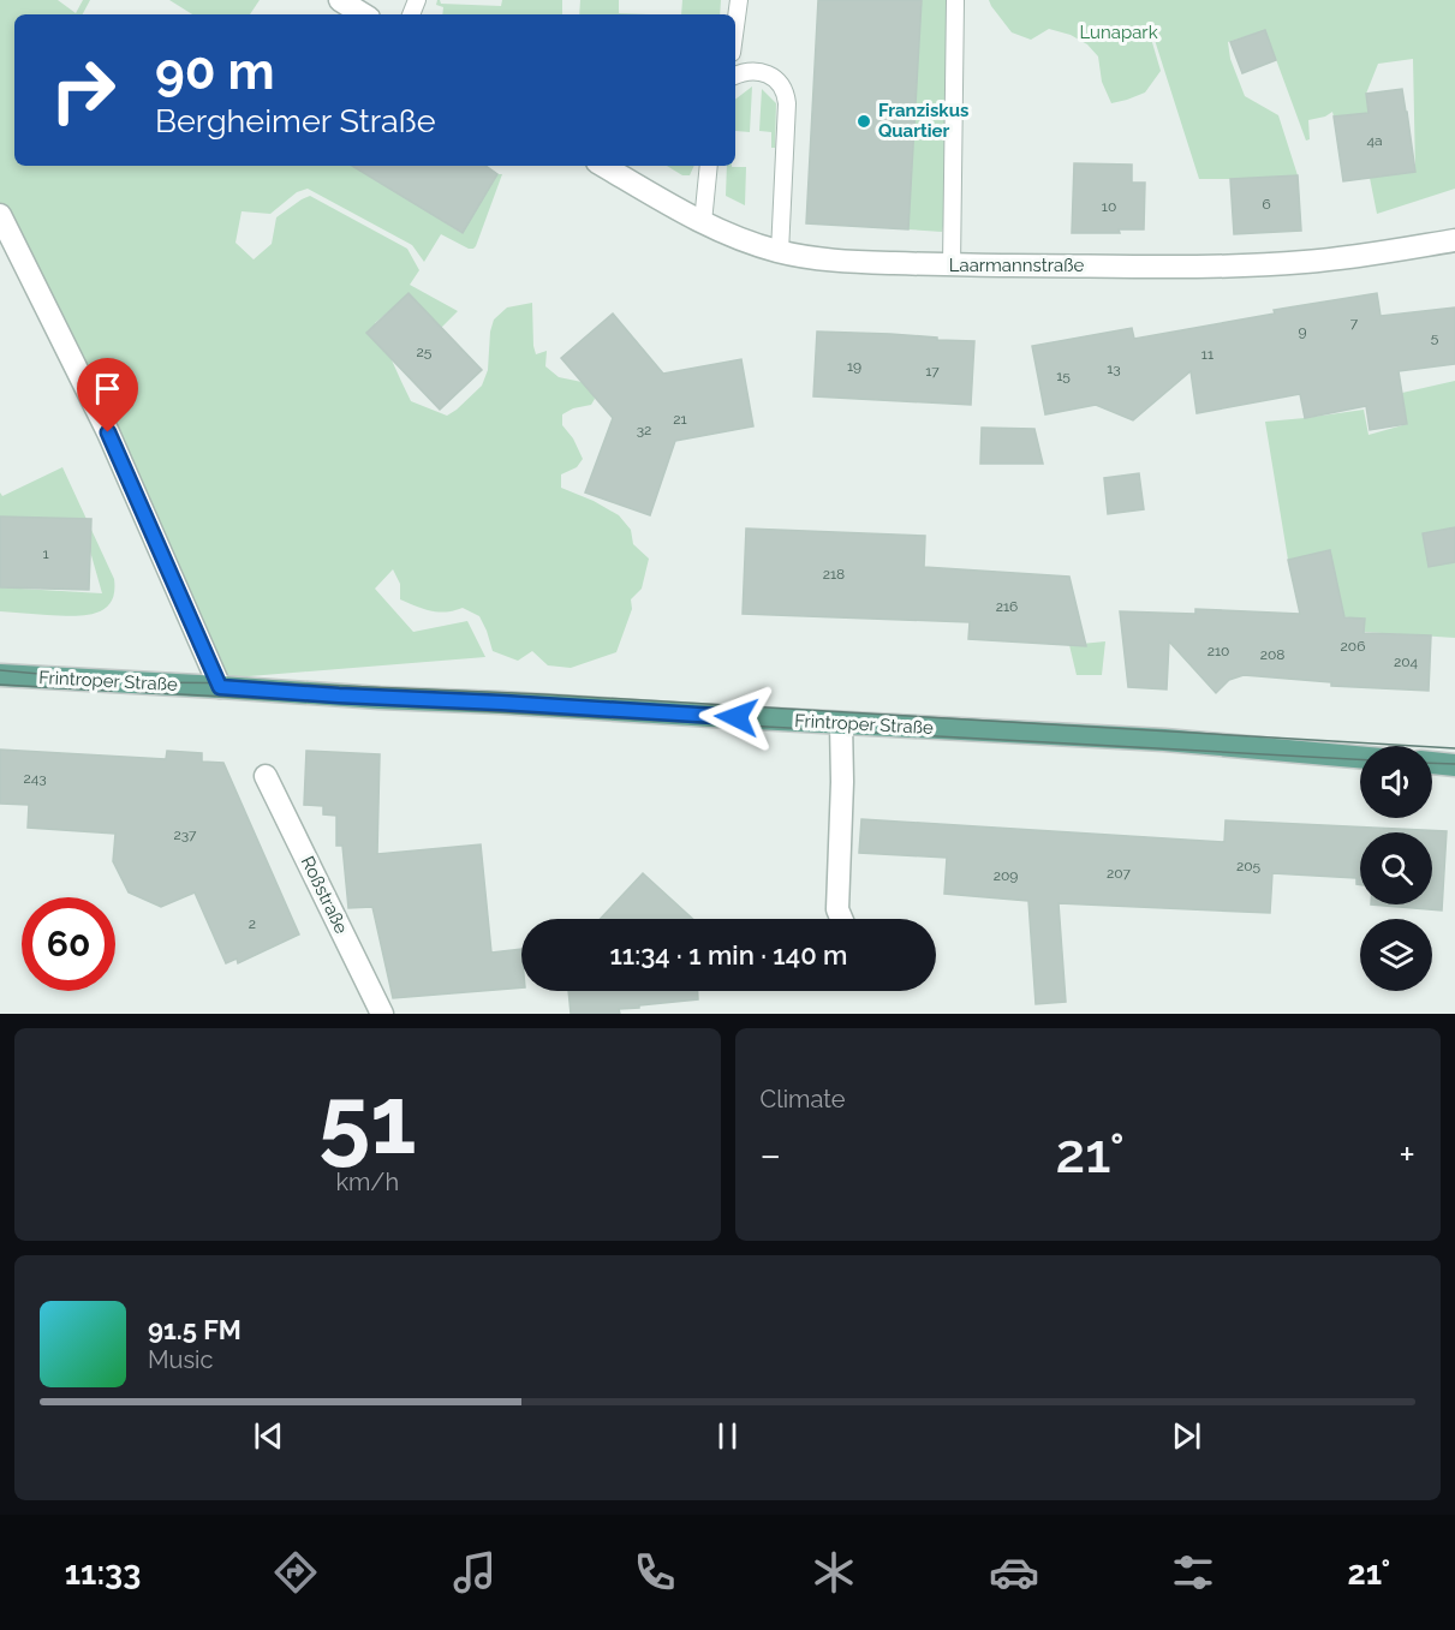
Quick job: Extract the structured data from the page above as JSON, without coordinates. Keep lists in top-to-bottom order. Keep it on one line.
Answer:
{"streets":{"main road":["Frintroper Straße"],"street":["Laarmannstraße","Roßstraße"]},"parks":["Lunapark"],"places":["Franziskus Quartier"],"house_numbers":["4a","6","10","7","9","5","25","11","19","13","17","15","21","32","1","218","216","206","210","208","204","243","237","205","207","209","2"],"page":{"turn":["90 m","Bergheimer Straße"],"limit":"60","trip":"11:34 · 1 min · 140 m","tile":[["51","km/h"],"Climate"],"heat":["−","21°","+"],"song":["91.5 FM","Music"],"tabs":["11:33","21°"]}}
